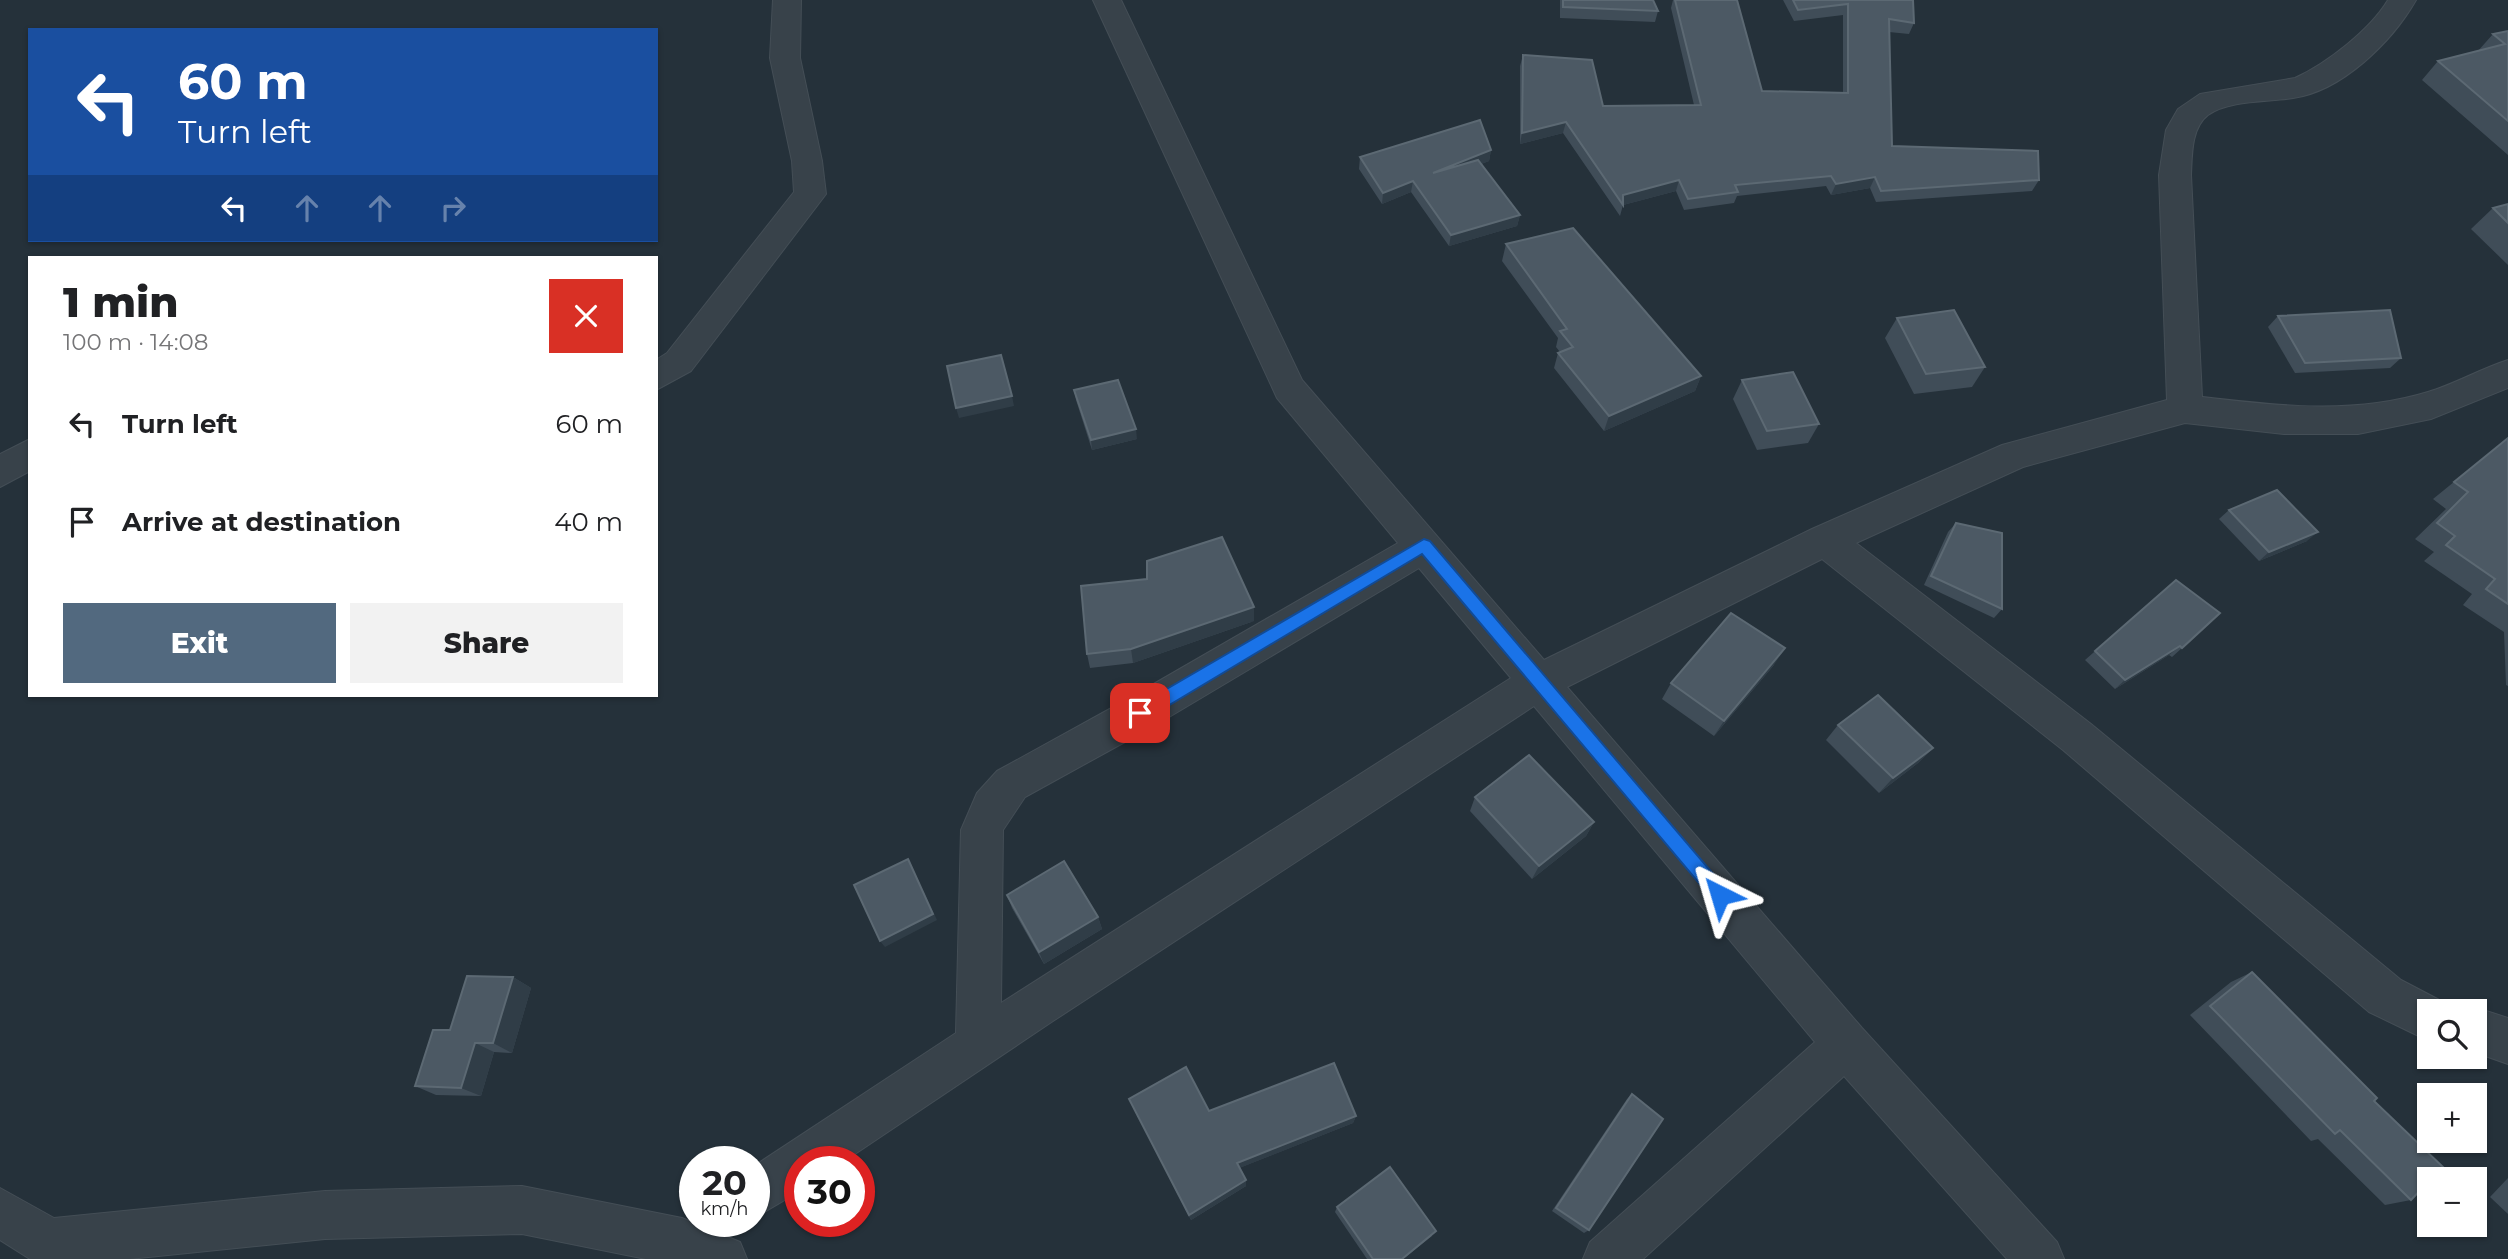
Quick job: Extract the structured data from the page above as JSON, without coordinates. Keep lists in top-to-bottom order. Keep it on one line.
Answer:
{"page":{"turn":["60 m","Turn left"],"heading":["1 min","100 m · 14:08"],"list":[{"name":"Turn left","value":"60 m"},{"name":"Arrive at destination","value":"40 m"}],"buttons":["Exit","Share"],"map_buttons":["+","−"],"speed":"20 km/h","limit":"30"}}
